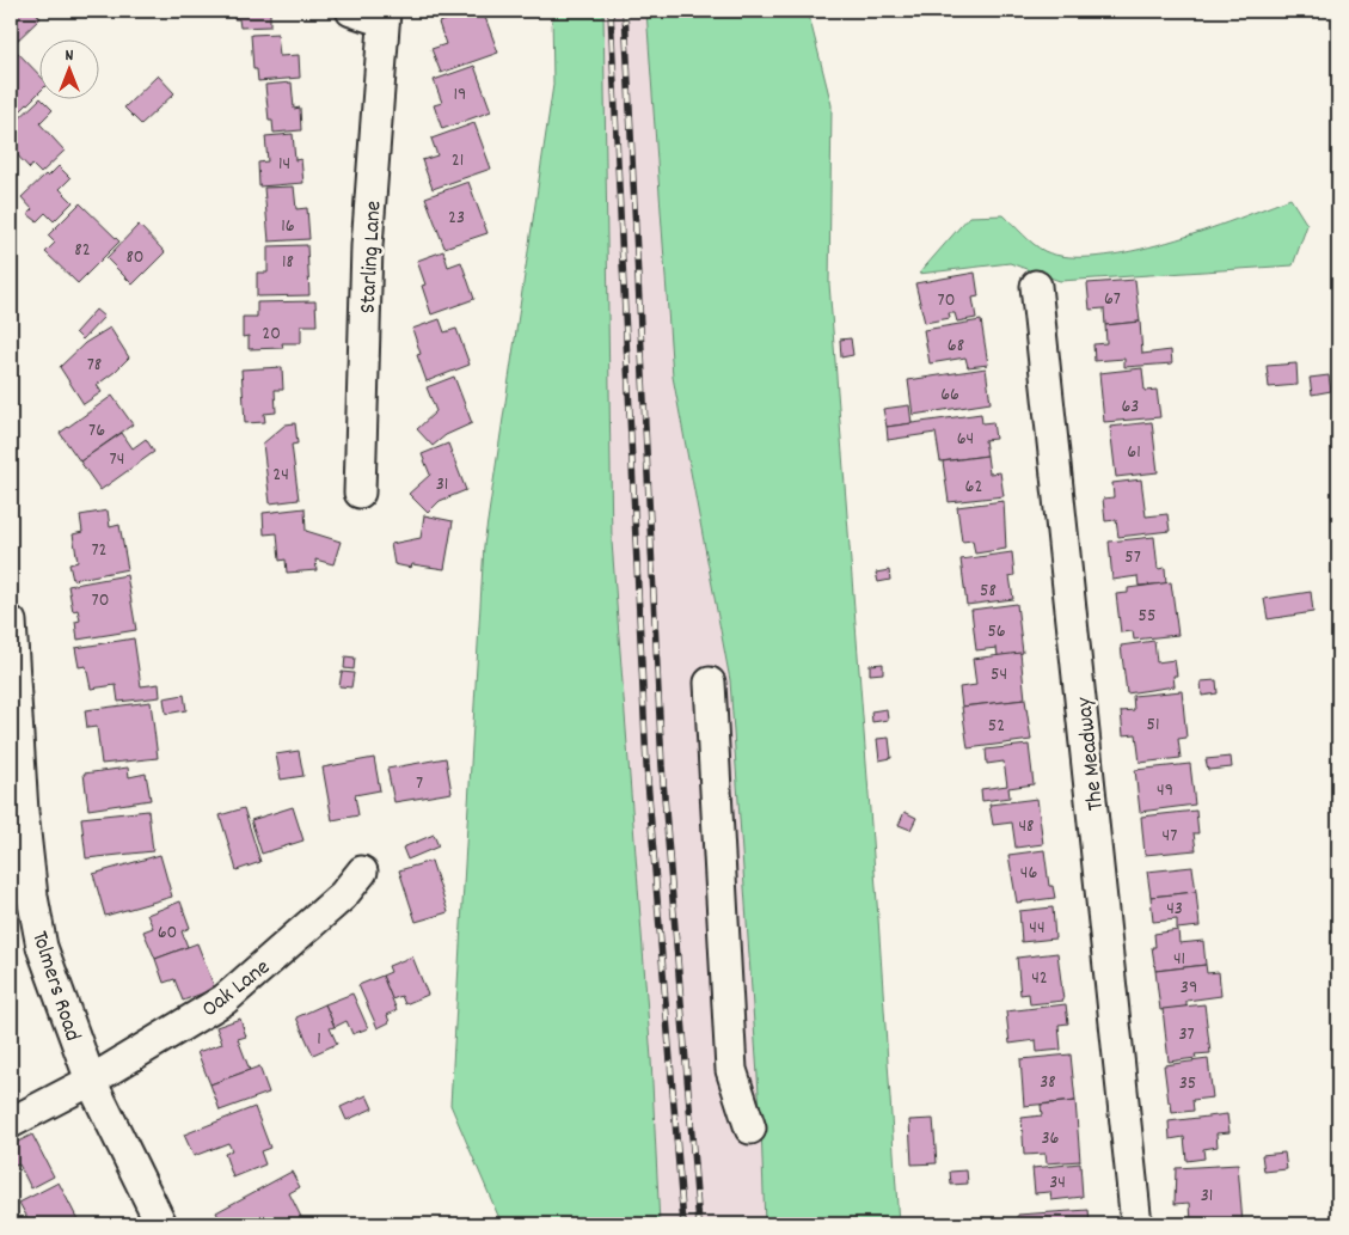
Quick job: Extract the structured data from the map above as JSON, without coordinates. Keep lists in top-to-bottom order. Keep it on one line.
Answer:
{"streets":{"street":["Starling Lane","The Meadway","Tolmers Road","Oak Lane"]},"crossings":[["Tolmers Road","Oak Lane"]],"house_numbers":["19","21","14","23","16","82","80","18","67","70","20","68","78","66","63","76","64","61","74","24","31","62","72","57","58","70","55","56","54","51","52","7","49","48","47","46","43","44","60","41","42","39","37","1","38","35","36","34","31"],"north":"top"}
